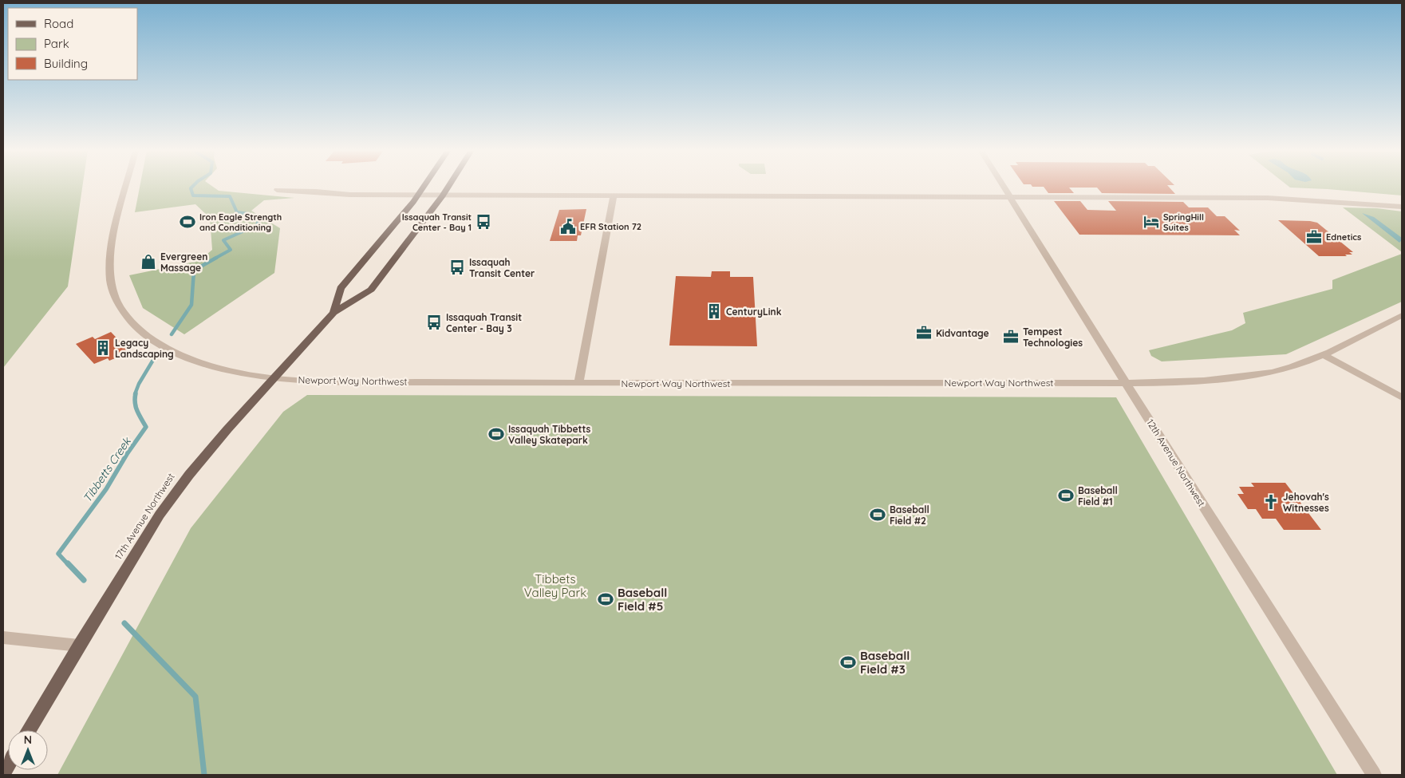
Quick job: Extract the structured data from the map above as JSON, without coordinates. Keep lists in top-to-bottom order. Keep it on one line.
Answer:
{"streets":{"main road":["17th Avenue Northwest"],"street":["Newport Way Northwest","12th Avenue Northwest"]},"crossings":[["Newport Way Northwest","12th Avenue Northwest"],["Newport Way Northwest","17th Avenue Northwest"]],"water":["Tibbetts Creek"],"parks":["Tibbets Valley Park"],"places":{"sports":["Iron Eagle Strength and Conditioning","Issaquah Tibbetts Valley Skatepark","Baseball Field #1","Baseball Field #2","Baseball Field #5","Baseball Field #3"],"bus stop":["Issaquah Transit Center - Bay 1","Issaquah Transit Center","Issaquah Transit Center - Bay 3"],"hotel":["SpringHill Suites"],"public building":["EFR Station 72"],"office":["Ednetics","Kidvantage","Tempest Technologies"],"shop":["Evergreen Massage"],"building":["CenturyLink","Legacy Landscaping"],"church":["Jehovah's Witnesses"]},"legend":["Road","Park","Building"],"north":"top"}
